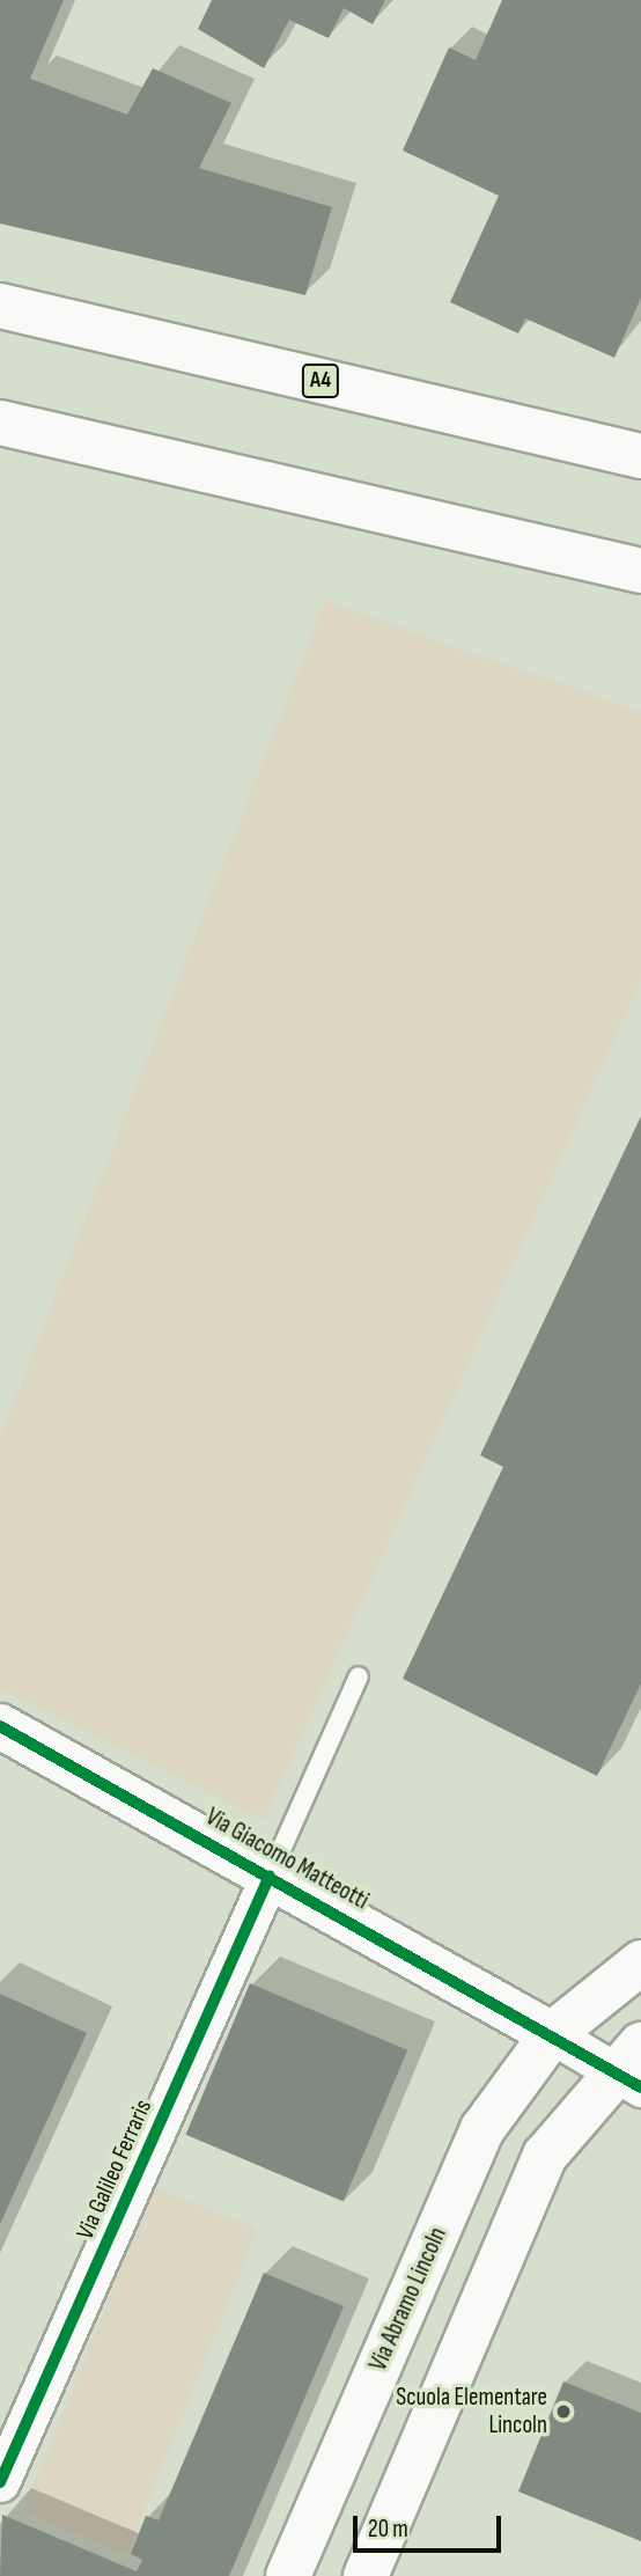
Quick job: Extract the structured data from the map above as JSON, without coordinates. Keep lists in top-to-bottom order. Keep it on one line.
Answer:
{"streets":{"main road":["A4","Via Giacomo Matteotti","Via Abramo Lincoln"],"street":["Via Galileo Ferraris"]},"crossings":[["Via Giacomo Matteotti","Via Galileo Ferraris"],["Via Giacomo Matteotti","Via Abramo Lincoln"]],"places":["Scuola Elementare Lincoln"],"scale_bar":"20 m"}
